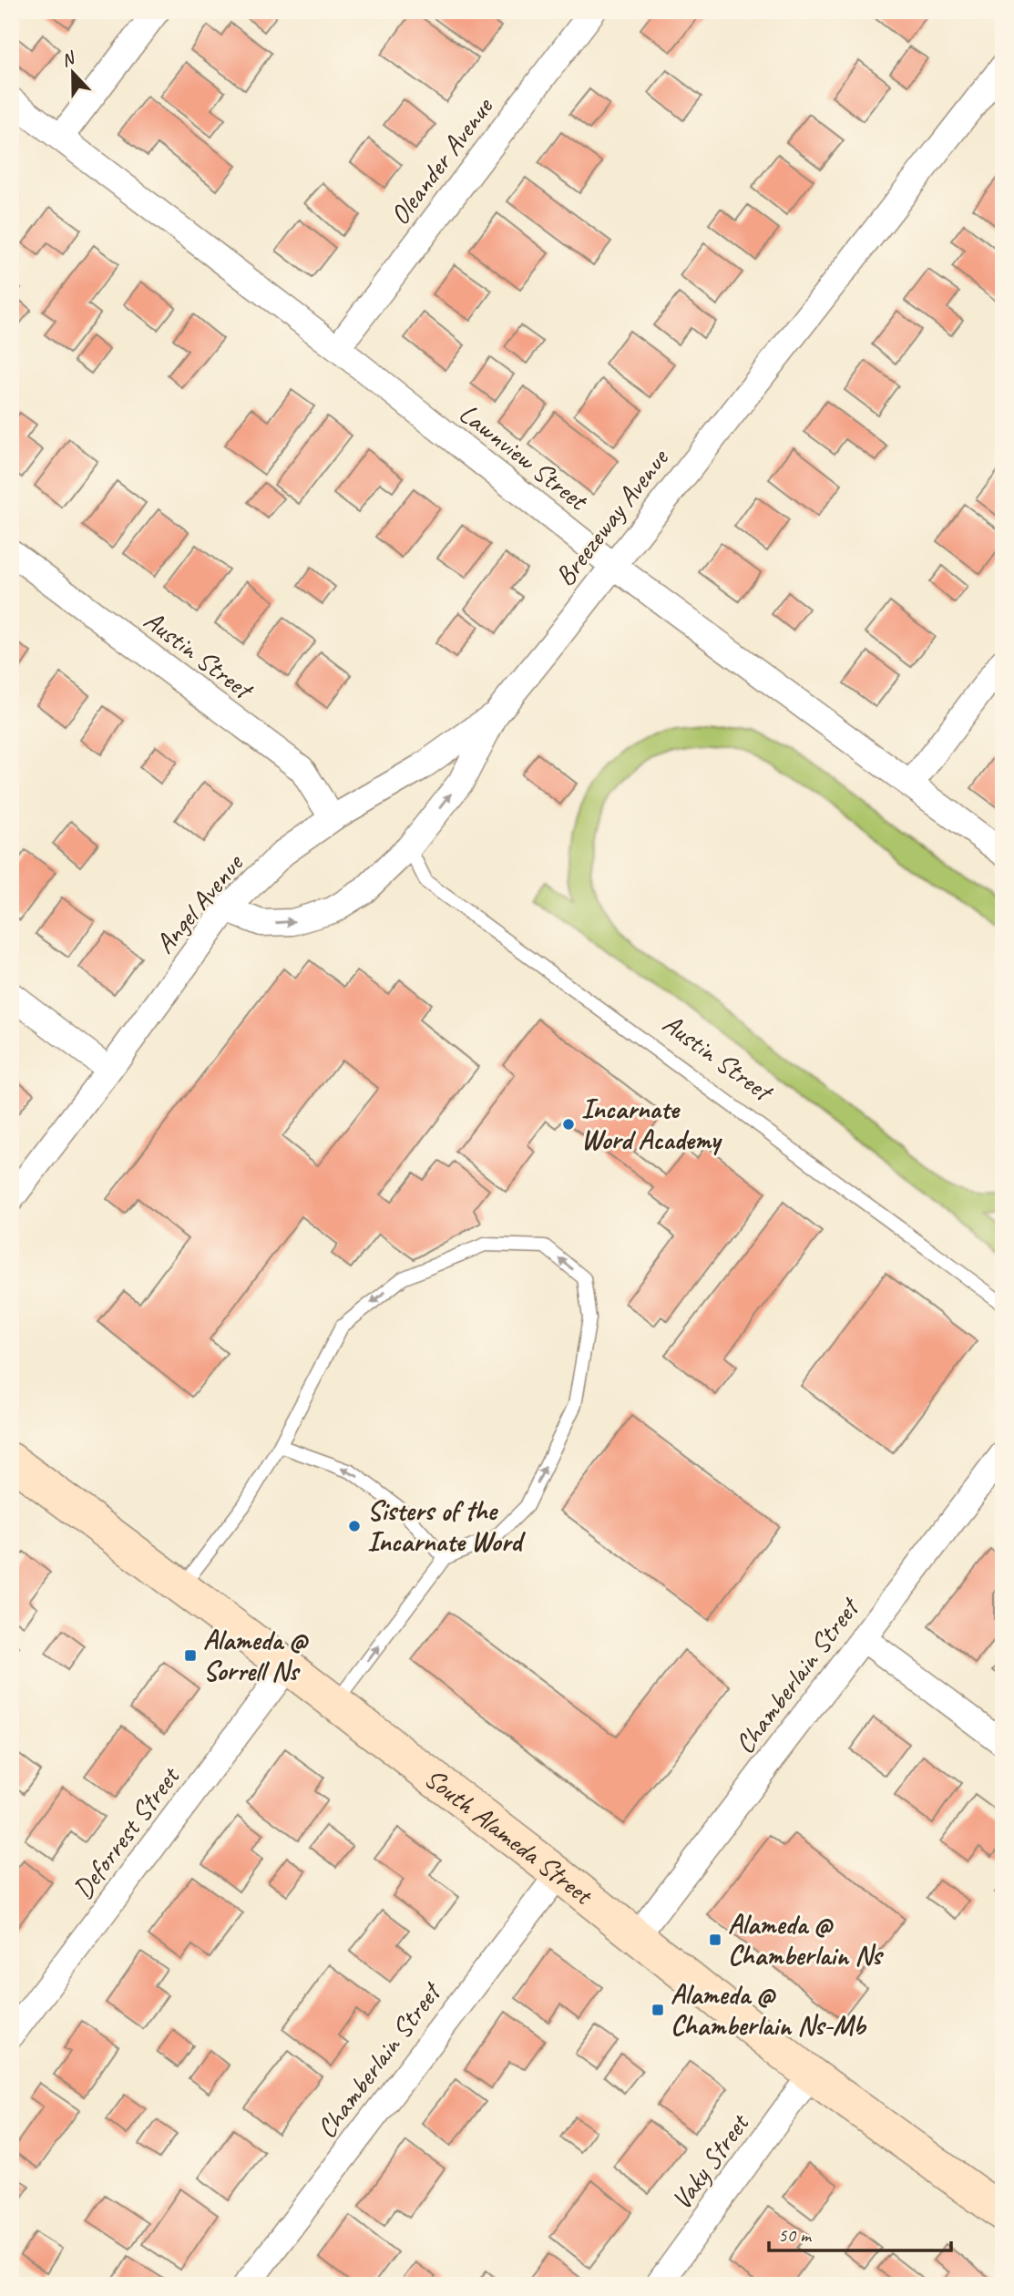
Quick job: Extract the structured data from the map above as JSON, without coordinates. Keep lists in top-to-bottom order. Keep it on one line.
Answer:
{"streets":{"main road":["South Alameda Street"],"street":["Oleander Avenue","Lawnview Street","Breezeway Avenue","Austin Street","Angel Avenue","Chamberlain Street","Deforrest Street","Vaky Street"]},"crossings":[["Oleander Avenue","Lawnview Street"],["Lawnview Street","Breezeway Avenue"],["Breezeway Avenue","Austin Street"],["Breezeway Avenue","Angel Avenue"],["Austin Street","Angel Avenue"],["Chamberlain Street","South Alameda Street"],["Deforrest Street","South Alameda Street"],["South Alameda Street","Vaky Street"]],"places":{"other":["Incarnate Word Academy","Sisters of the Incarnate Word"],"transit":["Alameda @ Sorrell Ns","Alameda @ Chamberlain Ns","Alameda @ Chamberlain Ns-Mb"]},"scale_bar":"50 m","north":"top"}
